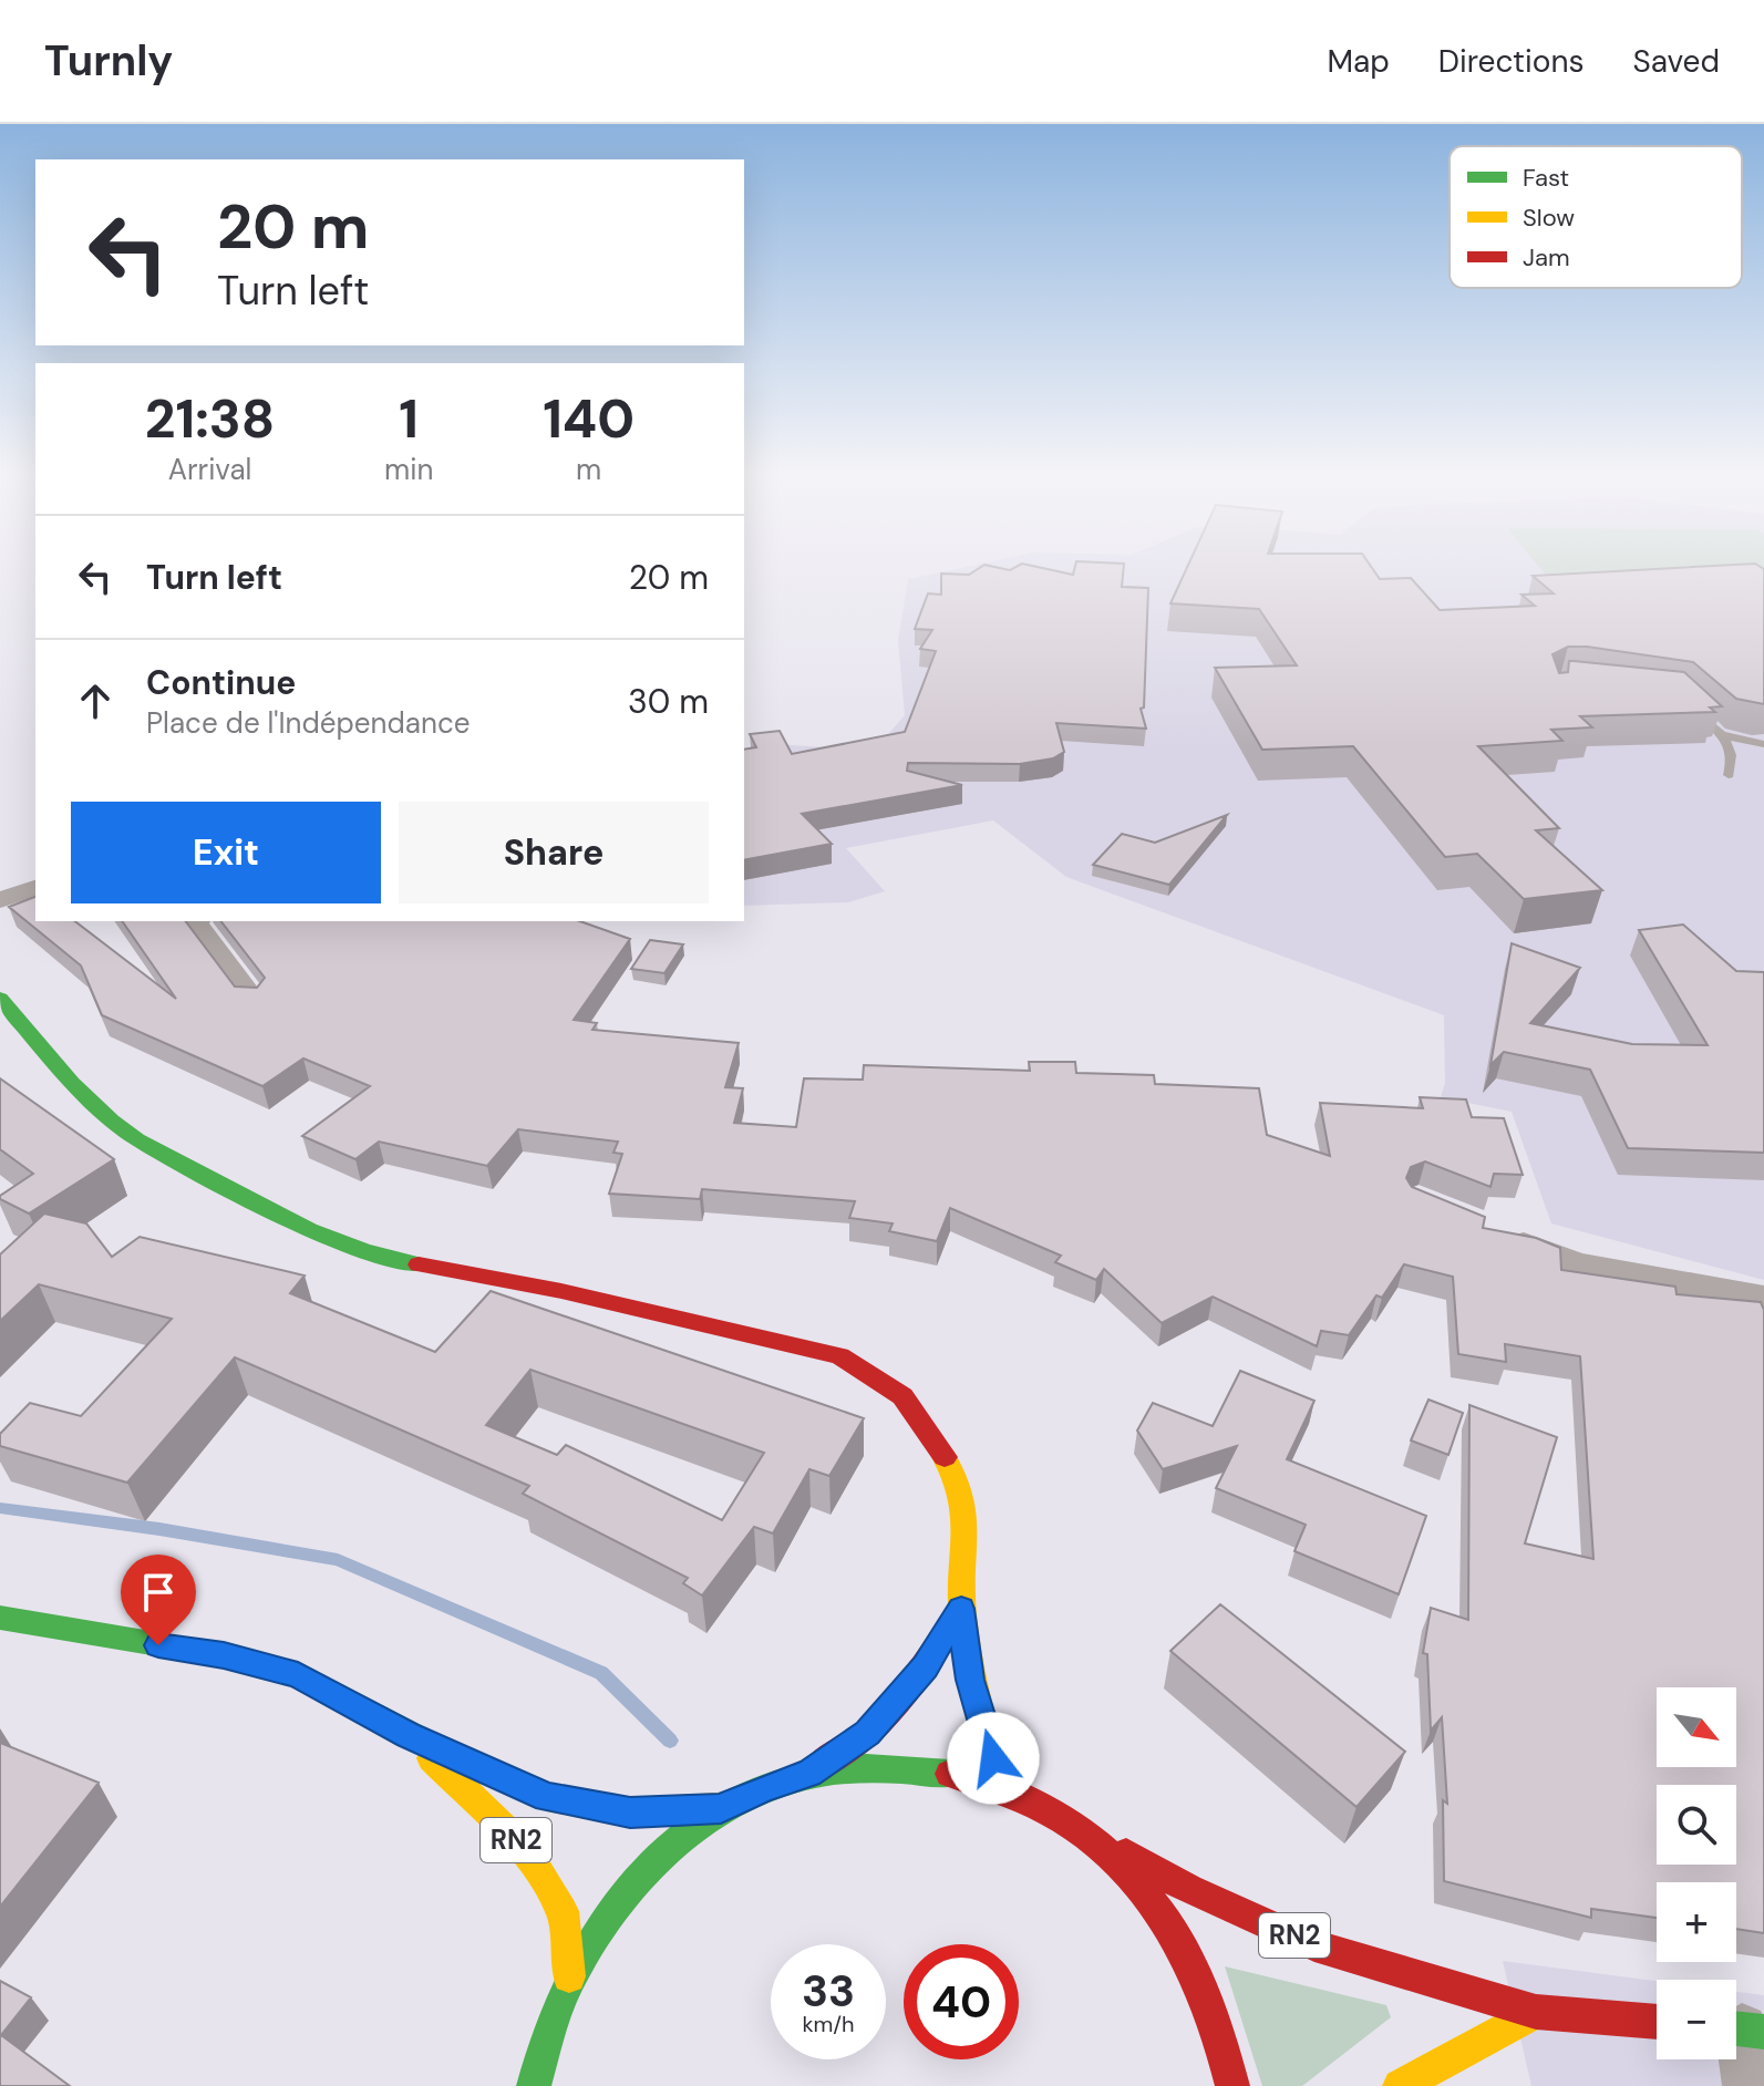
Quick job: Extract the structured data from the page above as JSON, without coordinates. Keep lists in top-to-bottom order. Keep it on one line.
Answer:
{"streets":{"main road":["RN2"]},"legend":["Fast","Slow","Jam"],"north":"bottom right","page":{"header":"Turnly","nav":["Map","Directions","Saved"],"turn":["20 m","Turn left"],"eta":["21:38","Arrival","1","min","140","m"],"list":[{"name":"Turn left","value":"20 m"},{"name":"Continue","note":"Place de l'Indépendance","value":"30 m"}],"buttons":["Exit","Share"],"map_buttons":["+","−"],"speed":"33 km/h","limit":"40"}}
